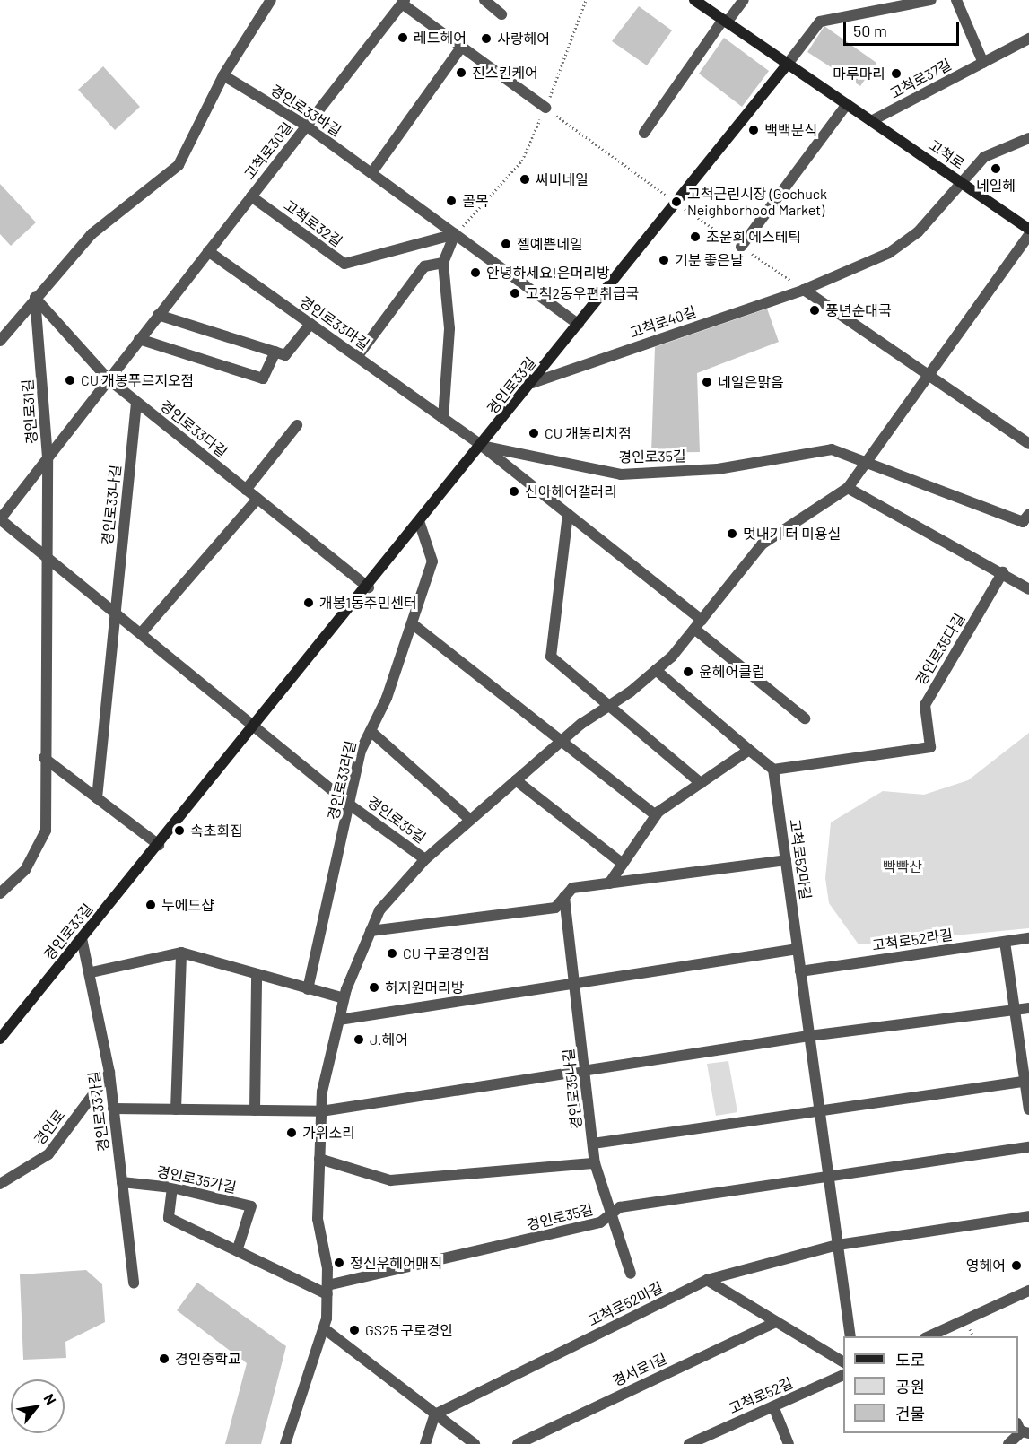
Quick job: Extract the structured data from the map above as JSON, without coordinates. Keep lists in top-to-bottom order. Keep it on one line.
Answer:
{"streets":{"street":["고척로37길","경인로33바길","고척로30길","고척로","고척로32길","고척로40길","경인로33마길","경인로33길","경인로31길","경인로33다길","경인로35길","경인로33나길","경인로35다길","경인로33라길","고척로52마길","고척로52라길","경인로35나길","경인로33가길","경인로","경인로35가길","경서로1길","고척로52길"]},"crossings":[["고척로37길","고척로"],["경인로33바길","고척로30길"],["경인로33바길","고척로32길"],["경인로33바길","경인로33길"],["고척로30길","고척로32길"],["고척로30길","경인로33마길"],["고척로30길","경인로31길"],["고척로30길","경인로33다길"],["고척로","고척로40길"],["고척로","경인로33길"],["고척로","경인로35길"],["고척로40길","경인로33길"],["경인로33마길","경인로33길"],["경인로33마길","경인로35길"],["경인로33길","경인로33다길"],["경인로33길","경인로35길"],["경인로33길","경인로33라길"],["경인로33길","경인로33가길"],["경인로31길","경인로33다길"],["경인로33다길","경인로33나길"],["경인로35길","경인로33라길"],["경인로35길","고척로52마길"],["경인로35길","경인로35나길"],["경인로35다길","고척로52마길"],["고척로52마길","고척로52라길"],["경인로33가길","경인로"],["경인로33가길","경인로35가길"]],"parks":["빡빡산"],"places":["레드헤어","사랑헤어","진스킨케어","마루마리","백백분식","네일혜","써비네일","골목","고척근린시장 (Gochuck Neighborhood Market)","조윤희 에스테틱","젤예쁜네일","기분 좋은날","안녕하세요!은머리방","고척2동우편취급국","풍년순대국","CU 개봉푸르지오점","네일은맑음","CU 개봉리치점","신아헤어갤러리","멋내기 터 미용실","개봉1동주민센터","윤헤어클럽","속초회집","누에드샵","CU 구로경인점","허지원머리방","J.헤어","가위소리","정신우헤어매직","영헤어","GS25 구로경인","경인중학교"],"legend":["도로","공원","건물"],"scale_bar":"50 m","north":"top right"}
